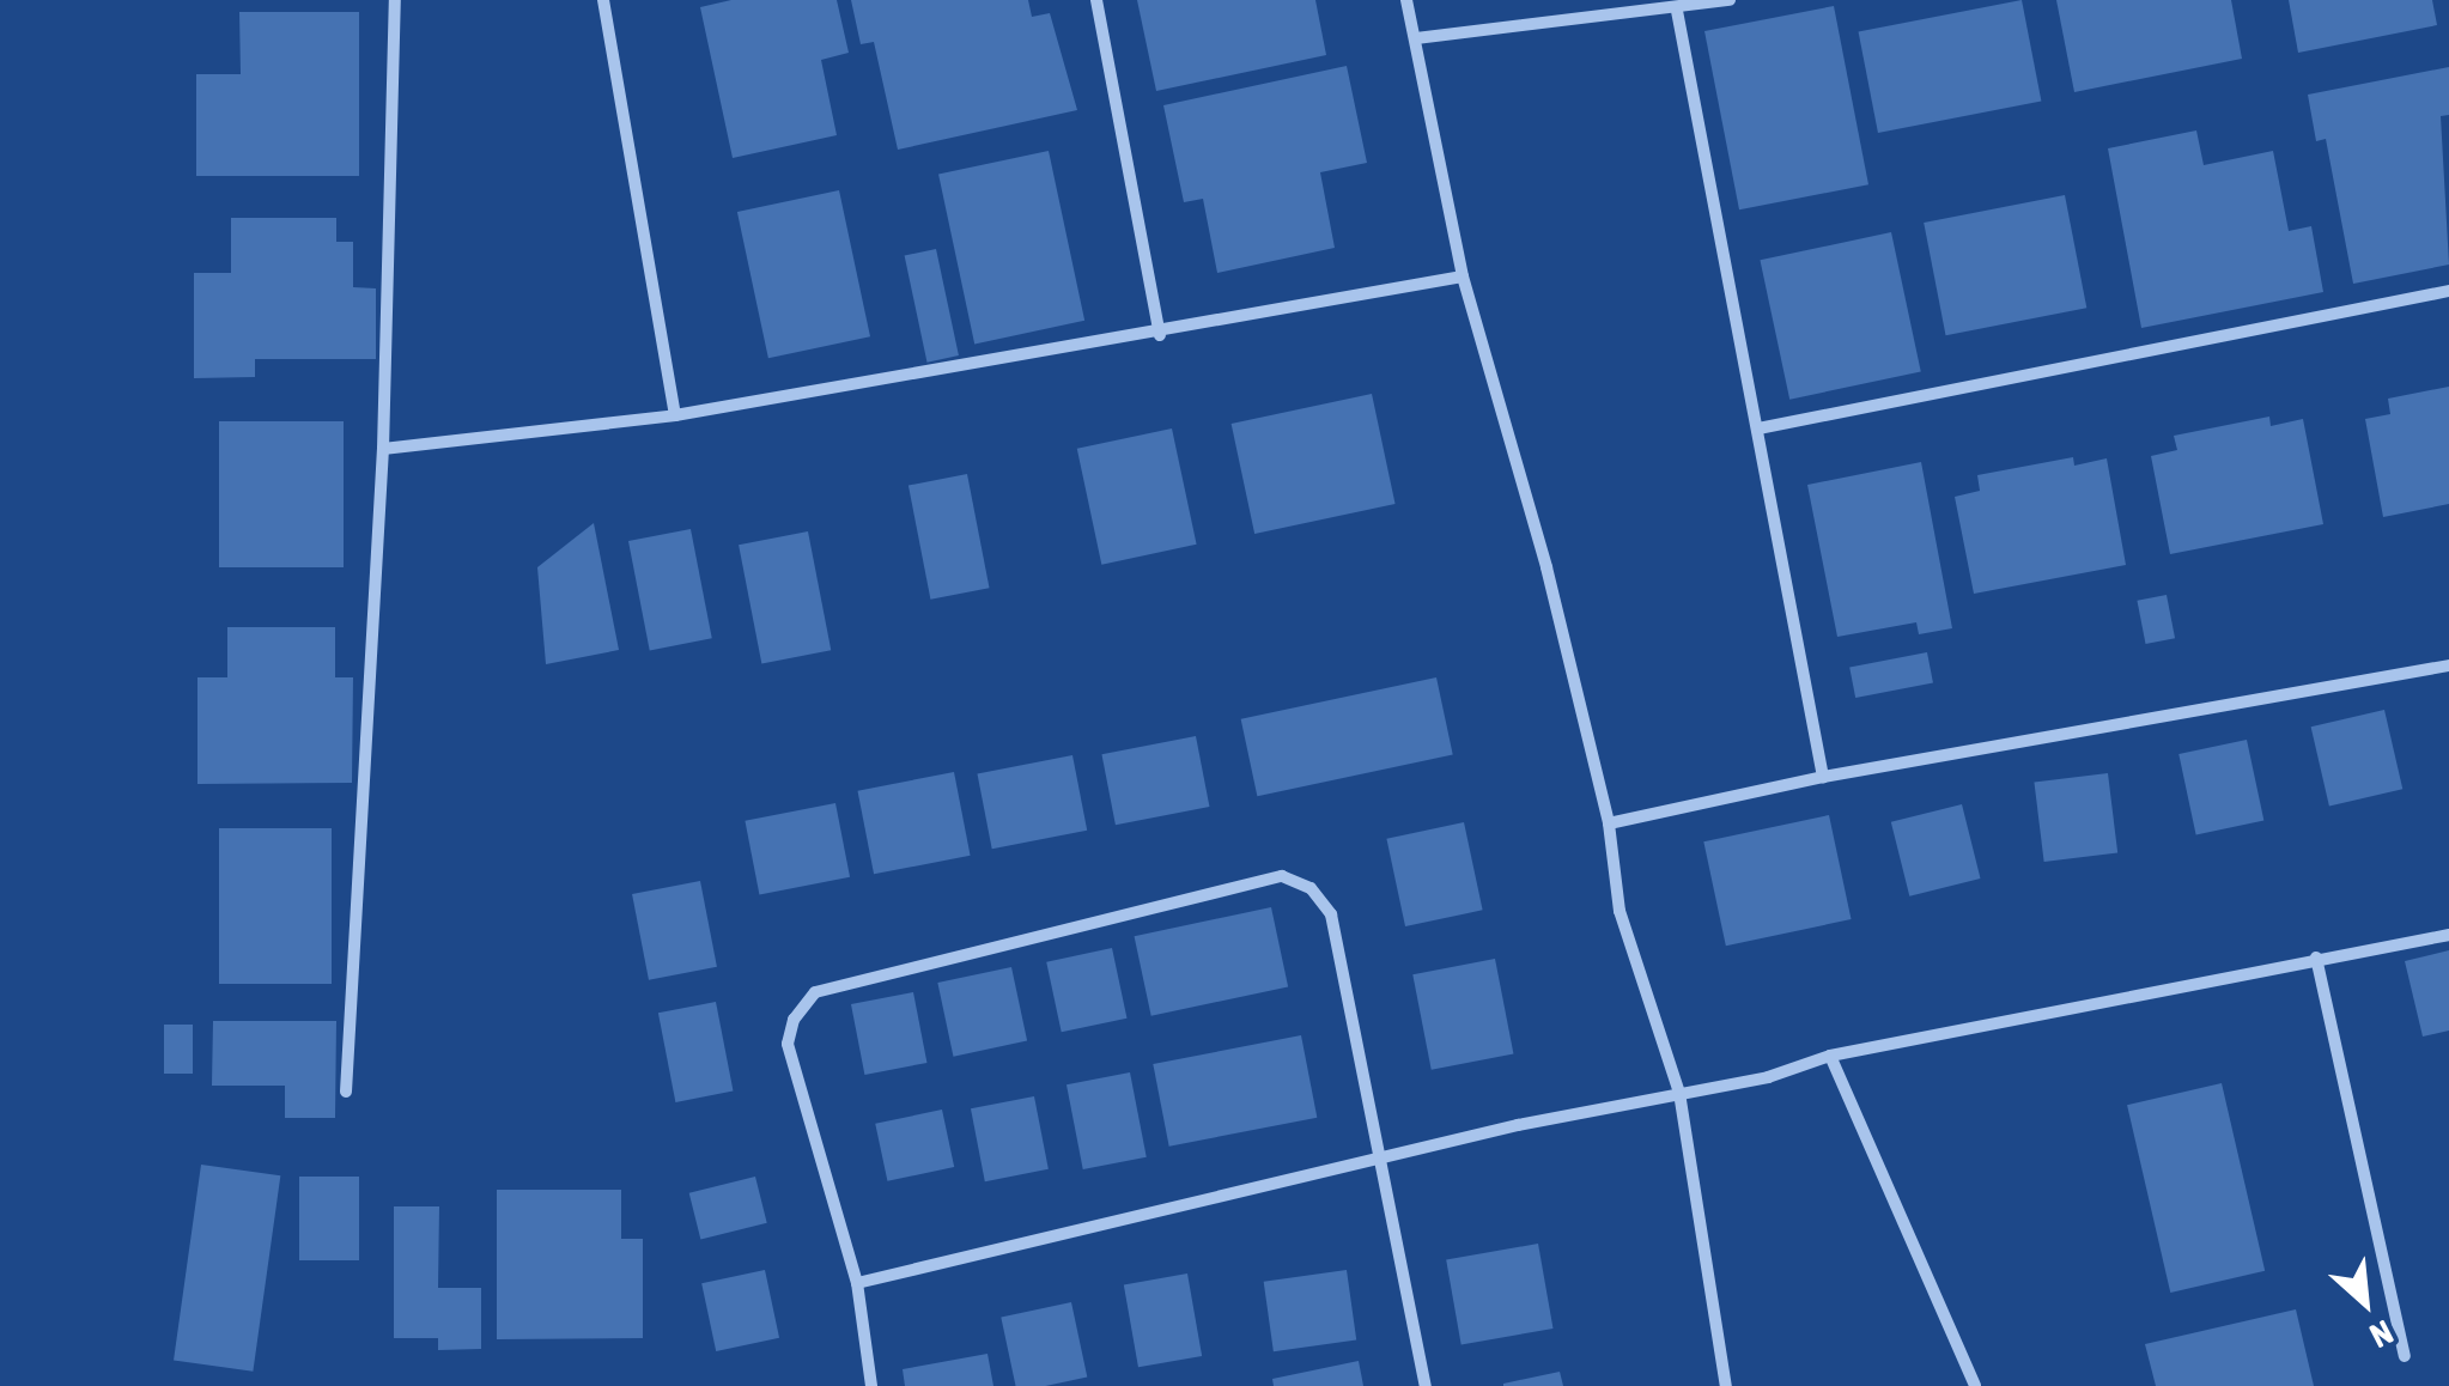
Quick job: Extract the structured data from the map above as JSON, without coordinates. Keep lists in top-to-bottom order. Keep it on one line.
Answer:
{"north":"bottom right"}
